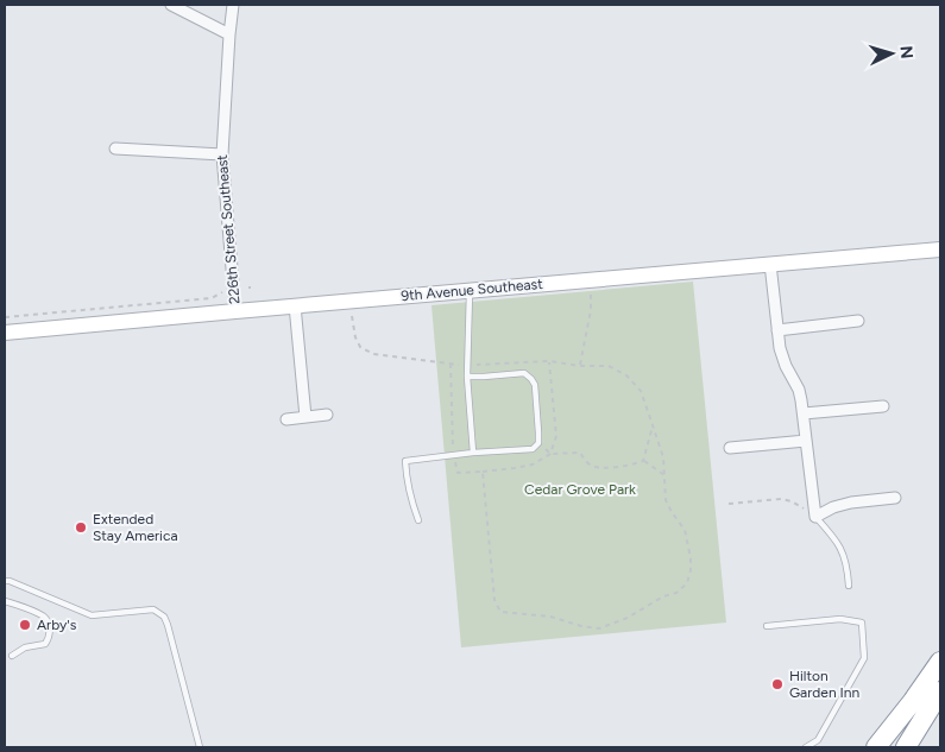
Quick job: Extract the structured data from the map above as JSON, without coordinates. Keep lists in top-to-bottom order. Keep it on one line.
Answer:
{"streets":{"main road":["9th Avenue Southeast"],"street":["226th Street Southeast"]},"crossings":[["226th Street Southeast","9th Avenue Southeast"]],"parks":["Cedar Grove Park"],"places":["Extended Stay America","Arby's","Hilton Garden Inn"],"north":"right"}
